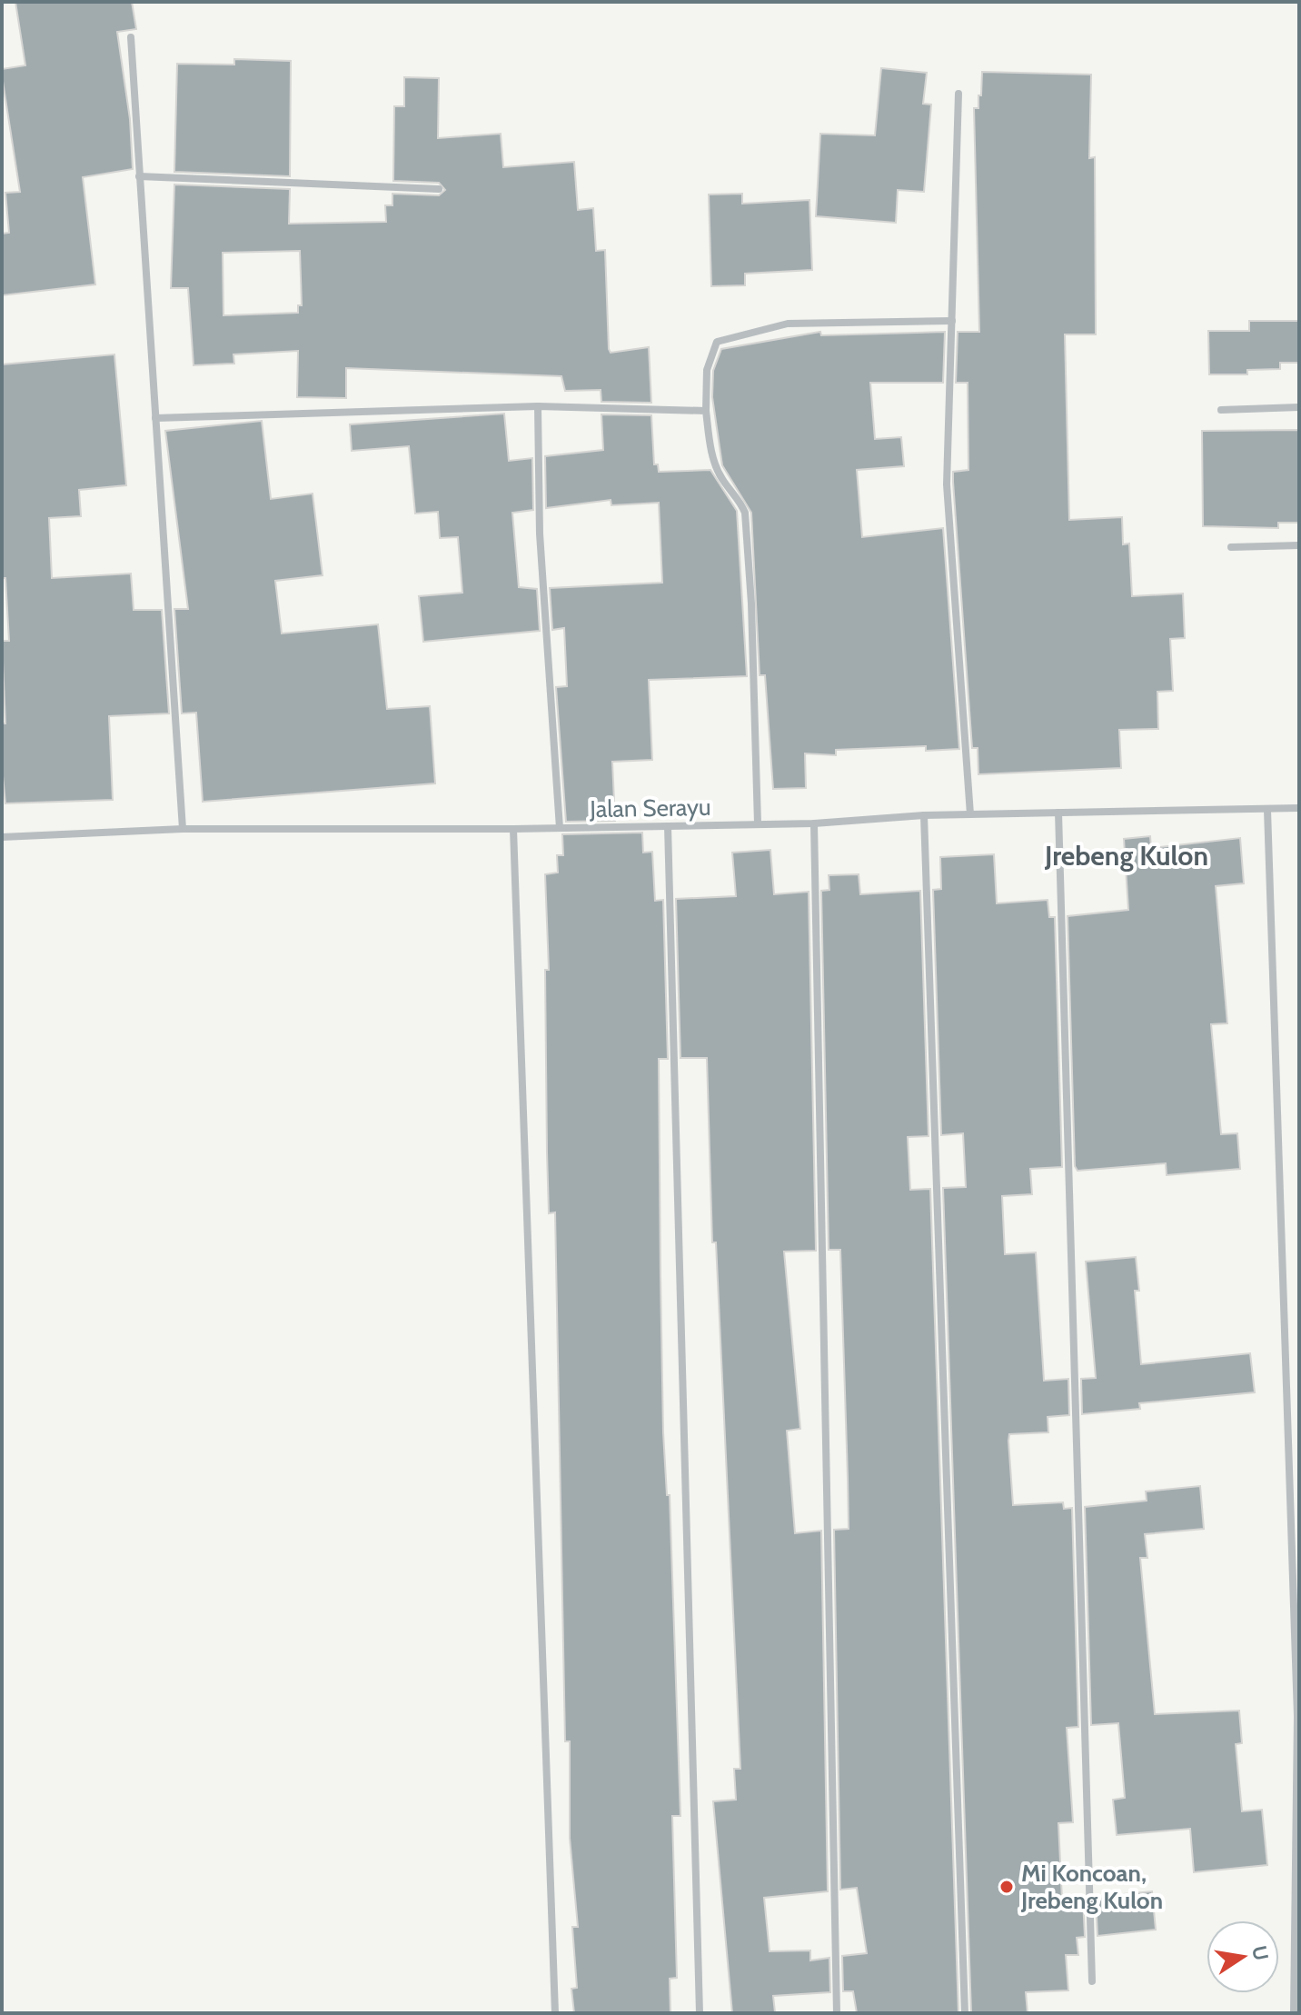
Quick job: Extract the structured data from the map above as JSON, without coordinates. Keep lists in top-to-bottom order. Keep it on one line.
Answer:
{"streets":{"street":["Jalan Serayu"]},"districts":["Jrebeng Kulon"],"places":["Mi Koncoan, Jrebeng Kulon"],"north":"right"}
